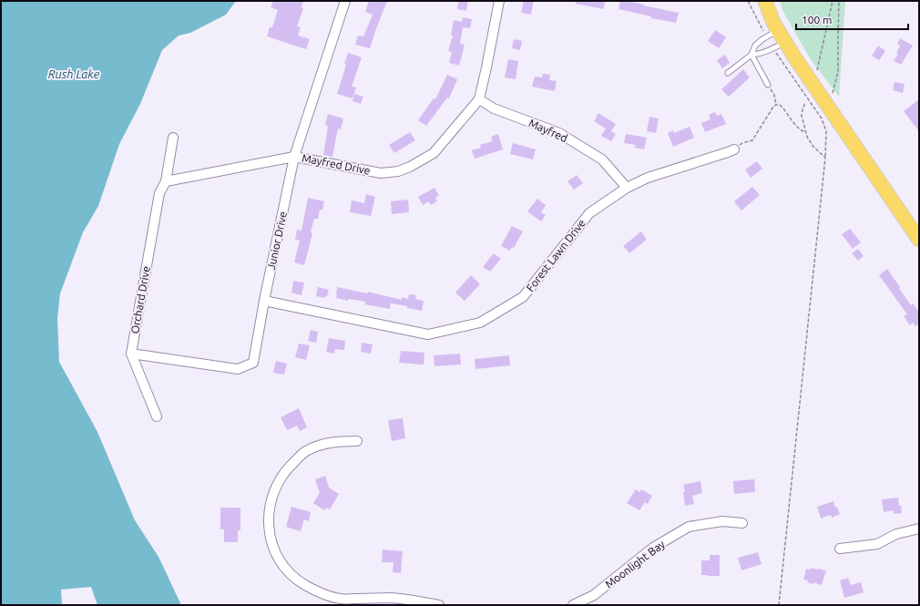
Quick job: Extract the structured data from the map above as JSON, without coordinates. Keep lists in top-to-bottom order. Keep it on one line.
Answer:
{"streets":{"street":["Mayfred","Mayfred Drive","Junior Drive","Forest Lawn Drive","Orchard Drive","Moonlight Bay"]},"crossings":[["Mayfred","Mayfred Drive"],["Mayfred","Forest Lawn Drive"],["Mayfred Drive","Junior Drive"],["Mayfred Drive","Orchard Drive"],["Junior Drive","Forest Lawn Drive"],["Junior Drive","Orchard Drive"]],"water":["Rush Lake"],"scale_bar":"100 m"}
